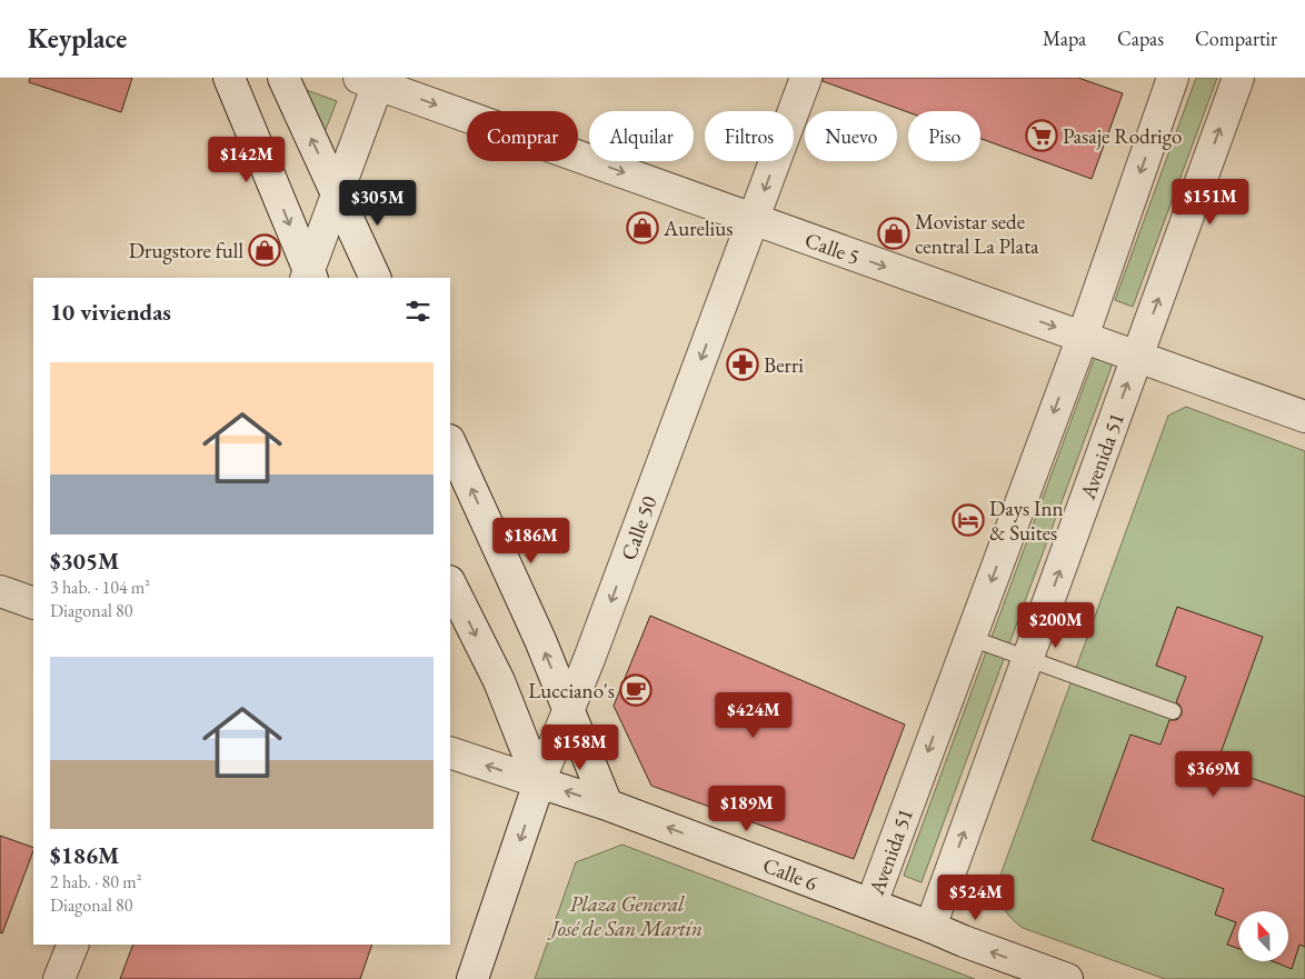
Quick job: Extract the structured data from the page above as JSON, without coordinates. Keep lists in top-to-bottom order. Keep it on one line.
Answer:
{"streets":{"street":["Calle 5","Avenida 51","Calle 50","Calle 6"]},"crossings":[["Calle 5","Avenida 51"],["Calle 5","Calle 50"],["Avenida 51","Calle 6"],["Calle 50","Calle 6"]],"one_way":["Calle 5","Calle 50","Calle 6"],"parks":["Plaza General José de San Martín"],"places":{"supermarket":["Pasaje Rodrigo"],"shop":["Aurelius","Movistar sede central La Plata","Drugstore full"],"pharmacy":["Berri"],"hotel":["Days Inn & Suites"],"cafe":["Lucciano's"]},"north":"top","page":{"header":"Keyplace","nav":["Mapa","Capas","Compartir"],"chip":["Comprar","Alquilar","Filtros","Nuevo","Piso"],"price":["$142M","$151M","$305M","$186M","$200M","$424M","$158M","$369M","$189M","$524M"],"heading":"10 viviendas","list":[{"name":"$305M","note":"3 hab. · 104 m² · Diagonal 80"},{"name":"$186M","note":"2 hab. · 80 m² · Diagonal 80"}]}}
